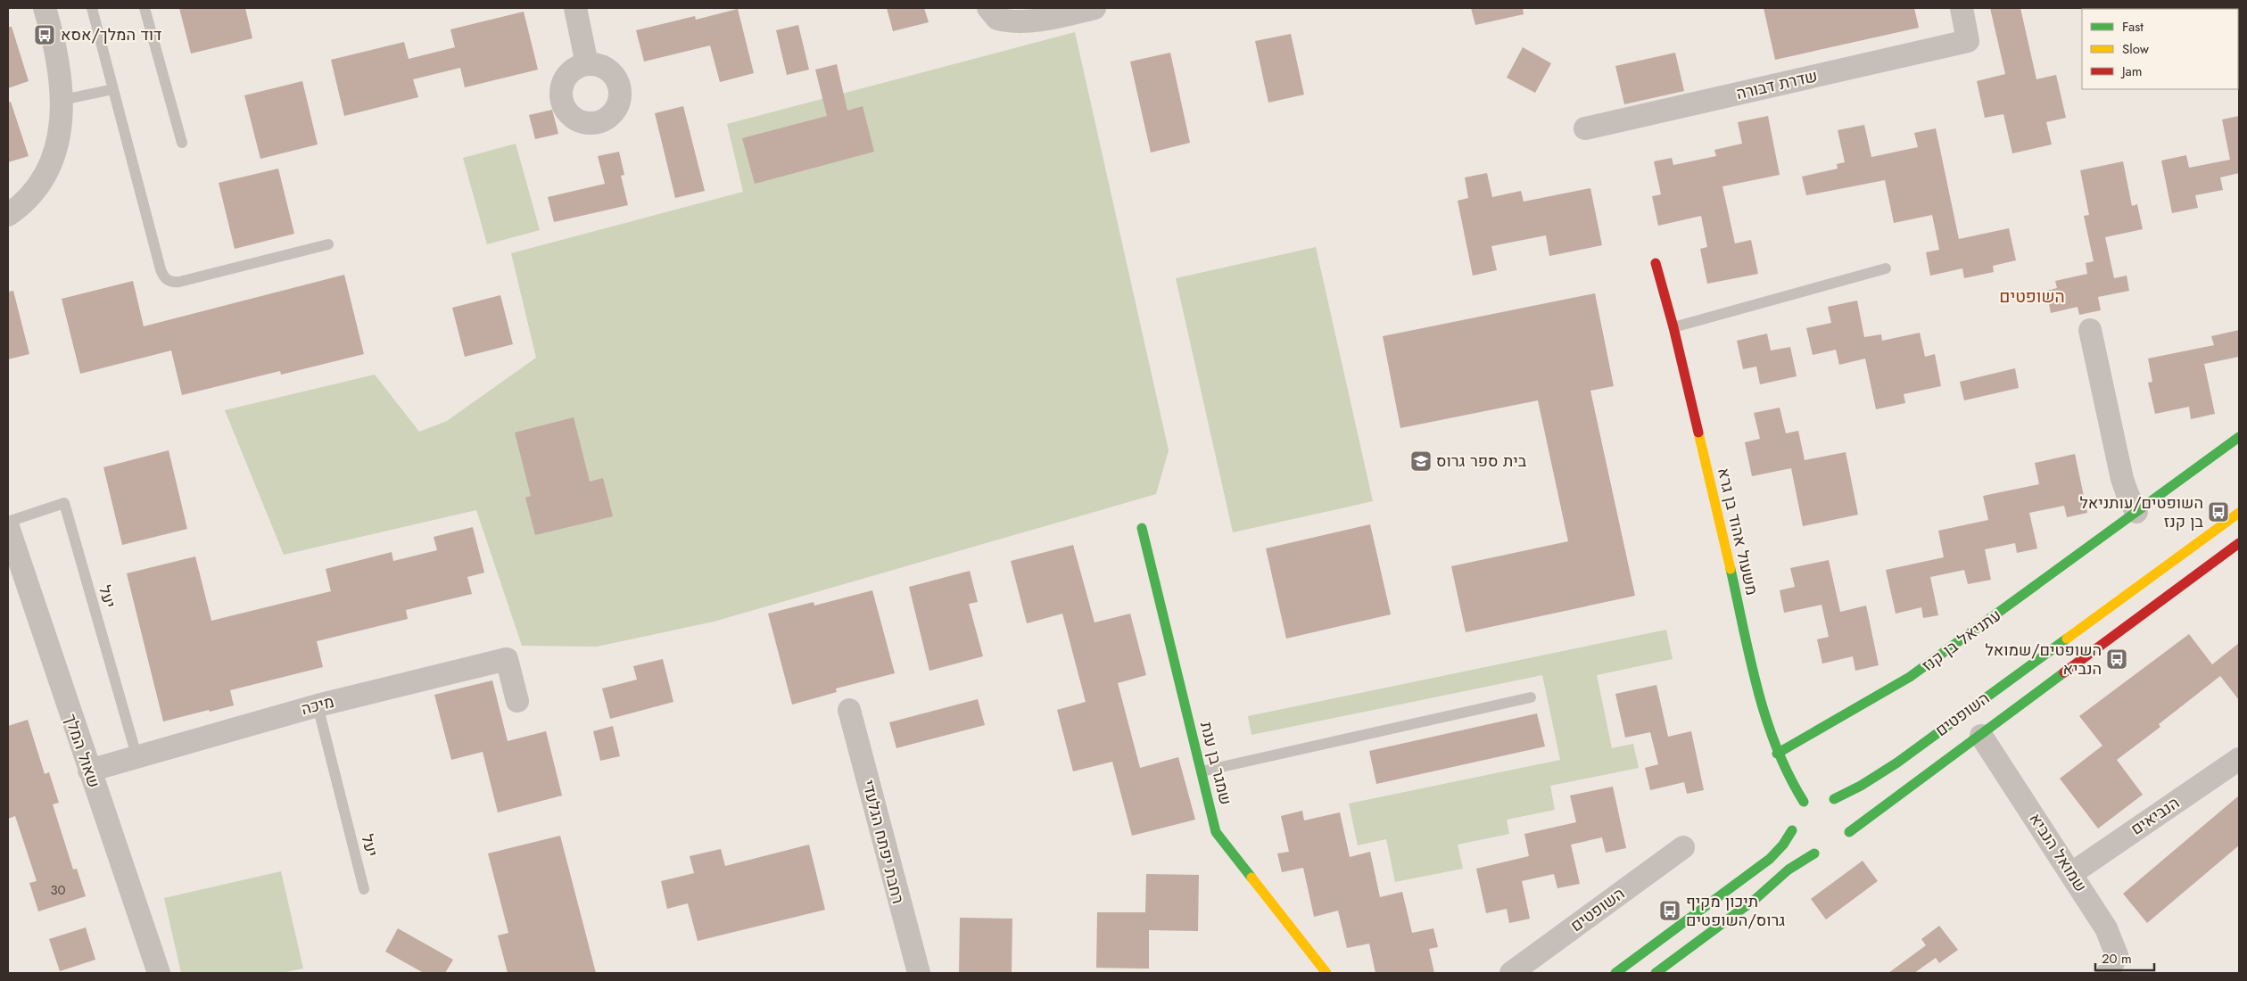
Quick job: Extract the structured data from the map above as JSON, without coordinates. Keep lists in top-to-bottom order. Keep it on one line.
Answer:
{"streets":{"street":["שדרת דבורה","משעול אהוד בן גרא","עתניאל בן קנז","מיכה","השופטים","שאול המלך","שמגר בן ענת","הנביאים","רחבת יפתח הגלעדי","שמואל הנביא"],"lane":["יעל"]},"crossings":[["משעול אהוד בן גרא","עתניאל בן קנז"],["יעל","מיכה"],["מיכה","שאול המלך"],["השופטים","שמואל הנביא"],["הנביאים","שמואל הנביא"]],"districts":["השופטים"],"places":{"bus stop":["דוד המלך/אסא","השופטים/עותניאל בן קנז","השופטים/שמואל הנביא","תיכון מקיף גרוס/השופטים"],"school or university":["בית ספר גרוס"]},"house_numbers":["30"],"legend":["Fast","Slow","Jam"],"scale_bar":"20 m"}
